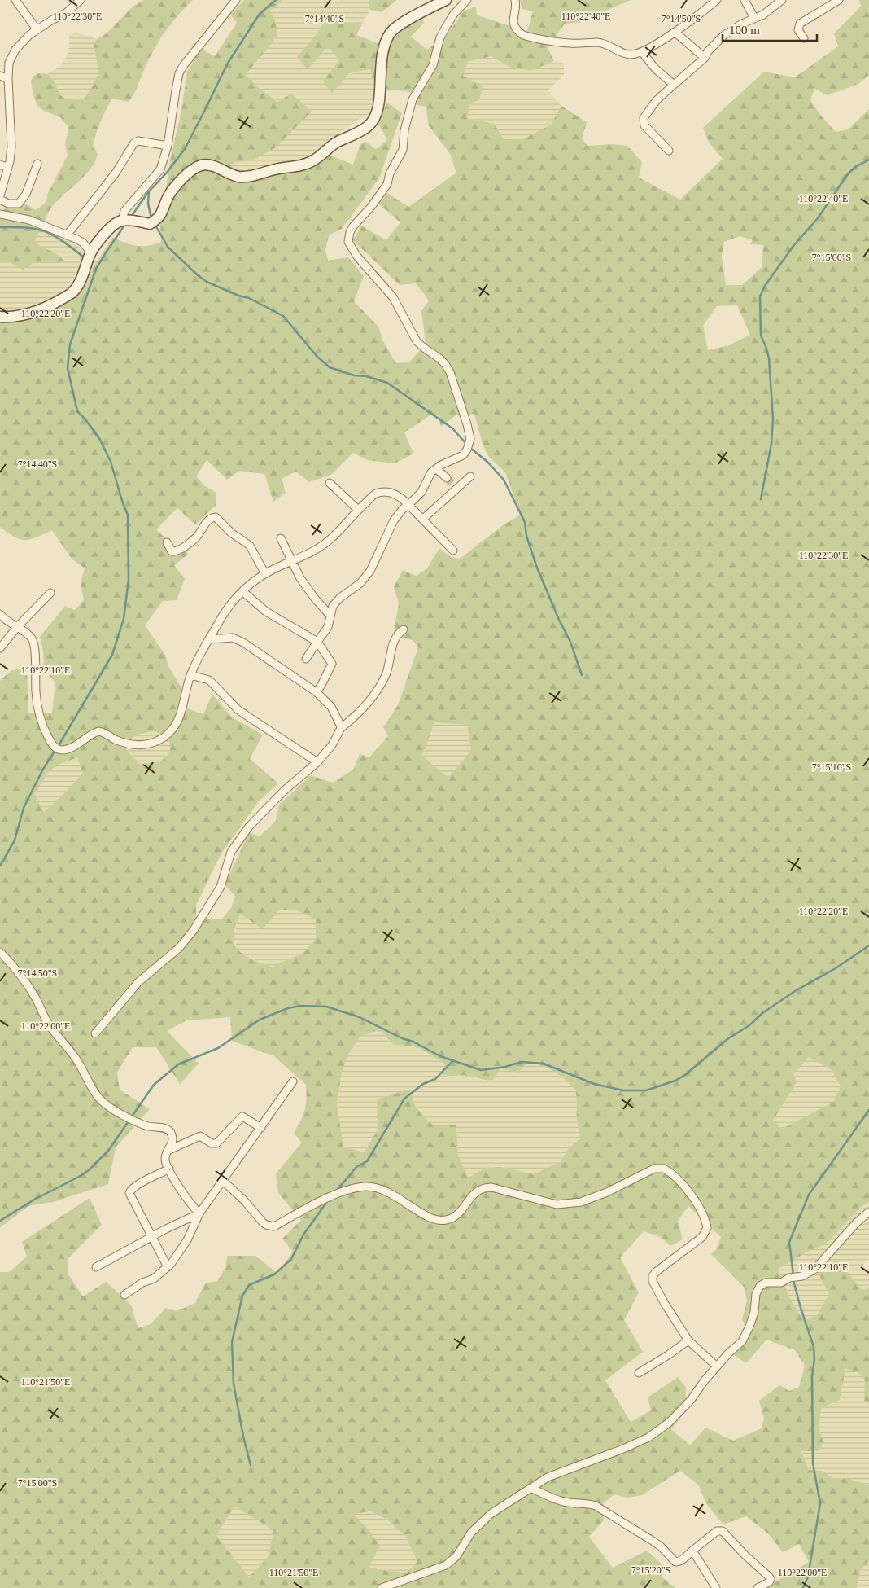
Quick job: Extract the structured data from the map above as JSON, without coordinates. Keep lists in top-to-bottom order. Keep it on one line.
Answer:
{"scale_bar":"100 m","coordinates":["110°22'40\"E","110°22'30\"E","7°14'40\"S","7°14'50\"S","7°15'00\"S","110°22'20\"E","110°22'10\"E","7°15'10\"S","110°22'00\"E","110°21'50\"E","7°15'20\"S"]}
